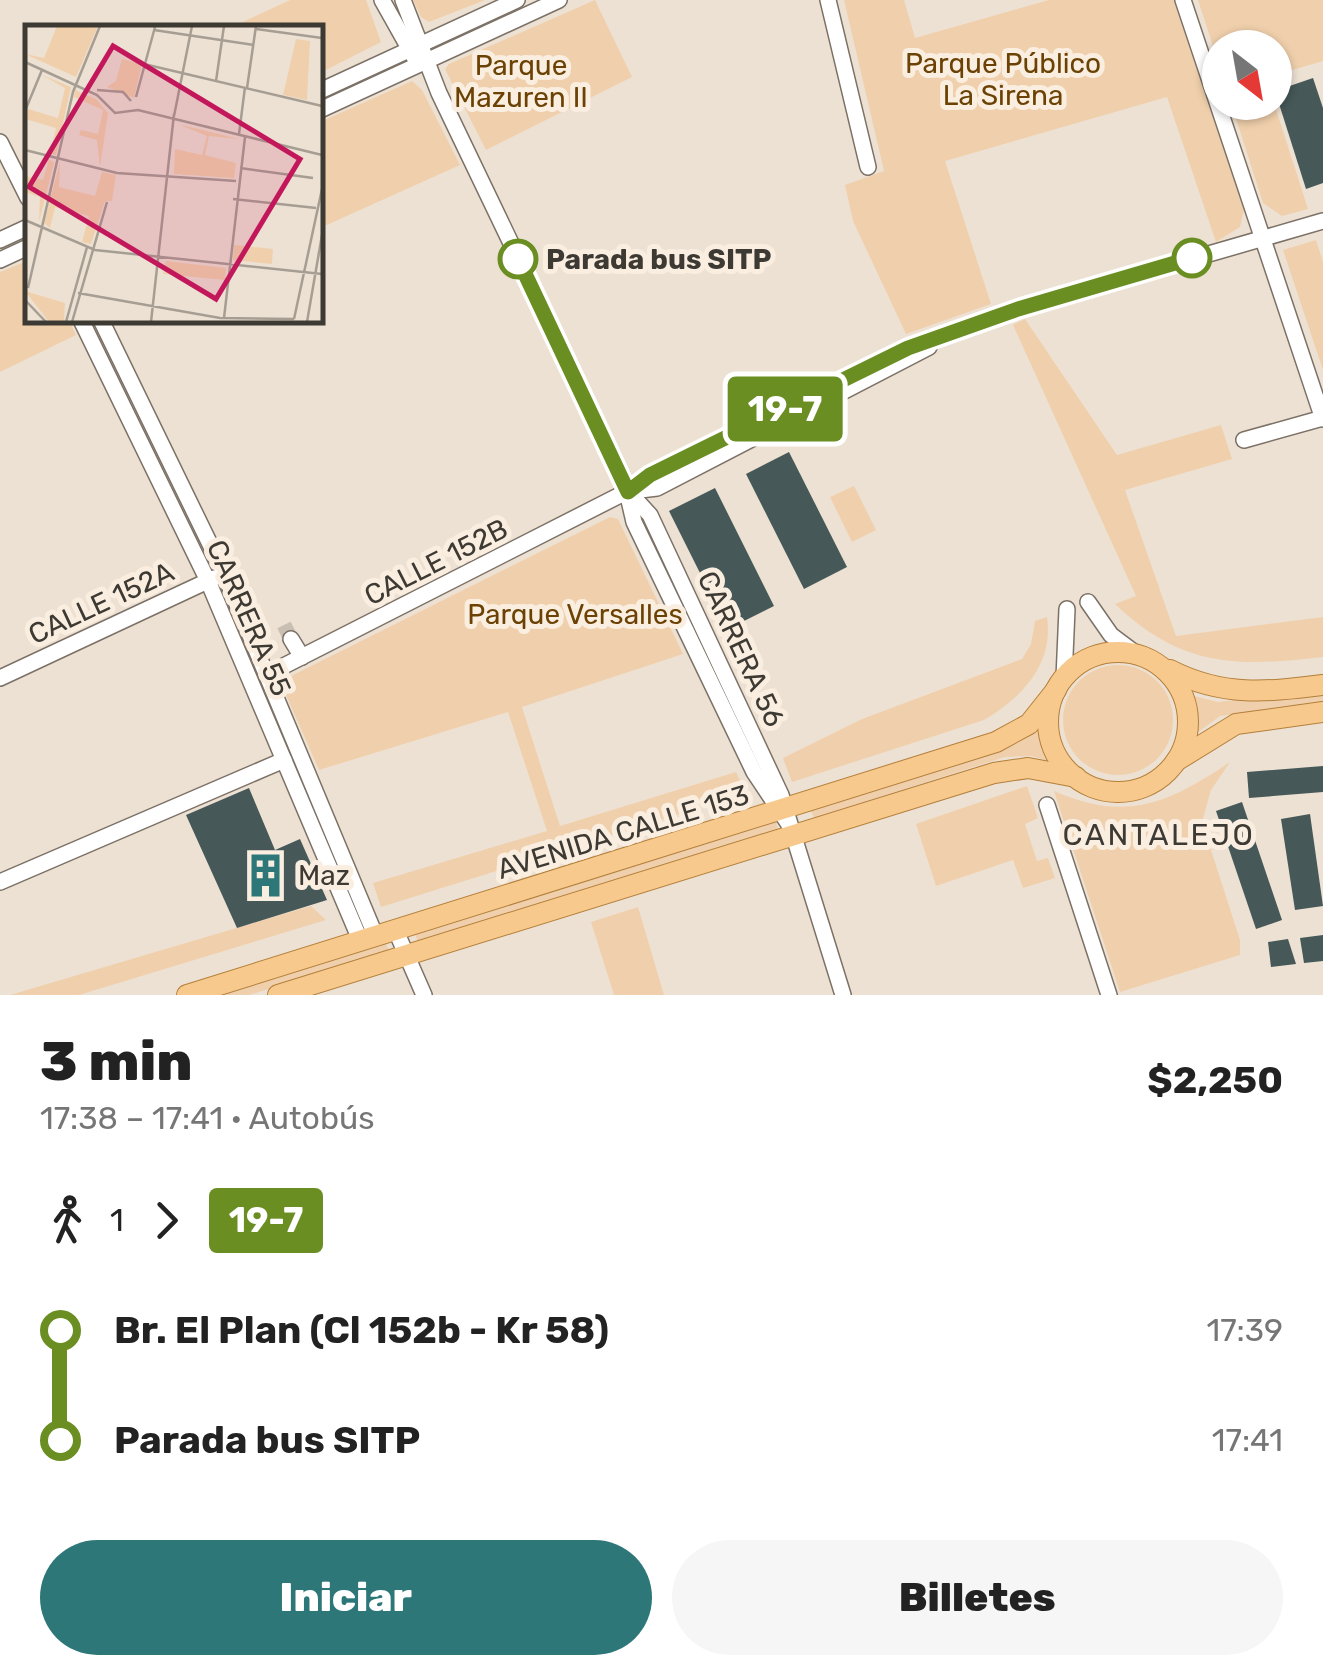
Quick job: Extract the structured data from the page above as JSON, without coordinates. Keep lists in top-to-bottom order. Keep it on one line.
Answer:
{"streets":{"main road":["AVENIDA CALLE 153"],"street":["CALLE 152B","CALLE 152A","CARRERA 55","CARRERA 56"]},"crossings":[["CALLE 152B","CARRERA 55"],["CALLE 152B","CARRERA 56"],["CALLE 152A","CARRERA 55"],["CARRERA 55","AVENIDA CALLE 153"],["CARRERA 56","AVENIDA CALLE 153"]],"districts":["CANTALEJO"],"parks":["Parque Público La Sirena","Parque Mazuren II","Parque Versalles"],"places":{"other":["Parada bus SITP"],"building":["Maz"]},"lines":["bus line 19-7"],"north":"bottom right","page":{"on_map":"19-7","heading":["3 min","17:38 – 17:41 · Autobús","$2,250"],"legs":["1","19-7"],"list":[{"name":"Br. El Plan (Cl 152b - Kr 58)","value":"17:39"},{"name":"Parada bus SITP","value":"17:41"}],"buttons":["Iniciar","Billetes"]}}
